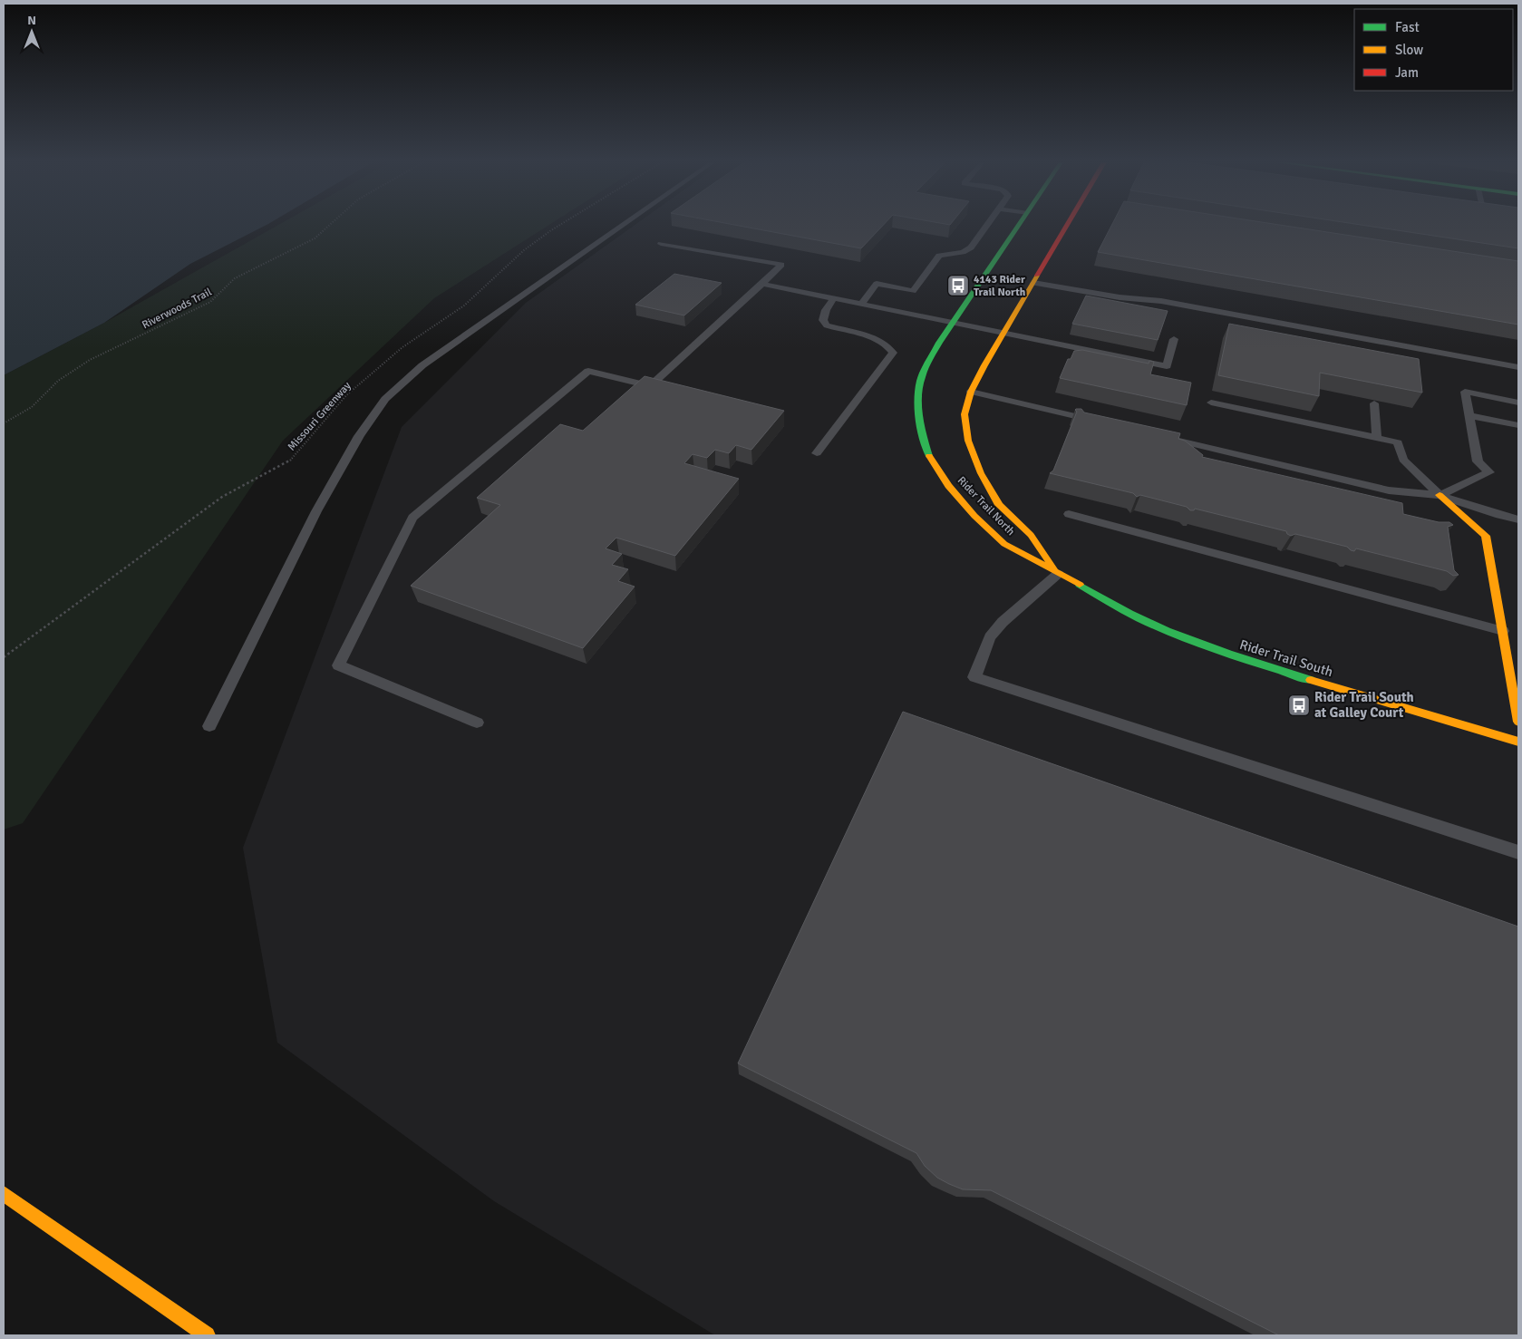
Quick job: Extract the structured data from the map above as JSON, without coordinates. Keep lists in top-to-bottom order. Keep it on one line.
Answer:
{"streets":{"main road":["Rider Trail North","Rider Trail South"],"path":["Riverwoods Trail","Missouri Greenway"]},"crossings":[["Rider Trail North","Rider Trail South"]],"places":{"bus stop":["4143 Rider Trail North","Rider Trail South at Galley Court"]},"legend":["Fast","Slow","Jam"],"north":"top"}
